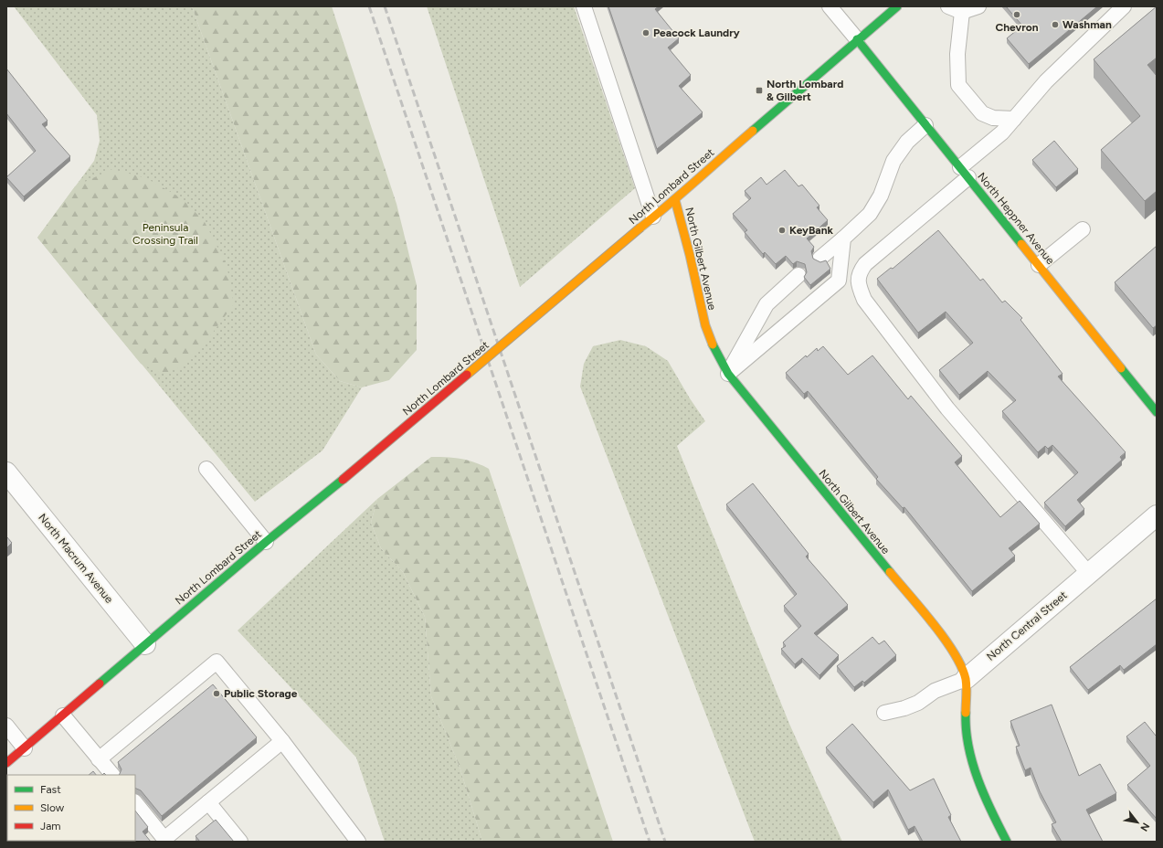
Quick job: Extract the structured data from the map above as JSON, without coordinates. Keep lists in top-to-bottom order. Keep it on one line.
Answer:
{"streets":{"street":["North Lombard Street","North Heppner Avenue","North Gilbert Avenue","North Macrum Avenue","North Central Street"]},"crossings":[["North Lombard Street","North Heppner Avenue"],["North Lombard Street","North Gilbert Avenue"],["North Lombard Street","North Macrum Avenue"],["North Gilbert Avenue","North Central Street"]],"parks":["Peninsula Crossing Trail"],"places":{"other":["Chevron","Washman","Peacock Laundry","KeyBank","Public Storage"],"transit":["North Lombard & Gilbert"]},"legend":["Fast","Slow","Jam"],"north":"bottom right"}
